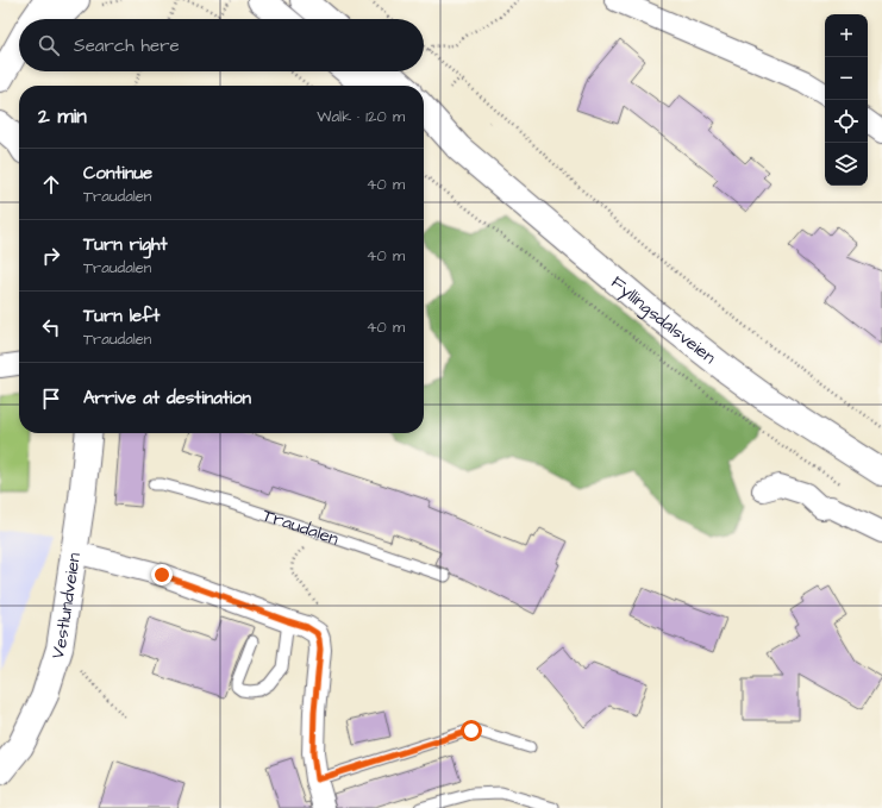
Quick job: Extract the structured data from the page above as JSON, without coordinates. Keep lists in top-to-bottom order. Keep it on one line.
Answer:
{"streets":{"main road":["Fyllingsdalsveien","Vestlundveien"],"lane":["Traudalen"]},"page":{"map_buttons":["+","−"],"search":"Search here","heading":["2 min","Walk · 120 m"],"list":[["Continue","Traudalen","40 m"],["Turn right","Traudalen","40 m"],["Turn left","Traudalen","40 m"],"Arrive at destination"]}}
